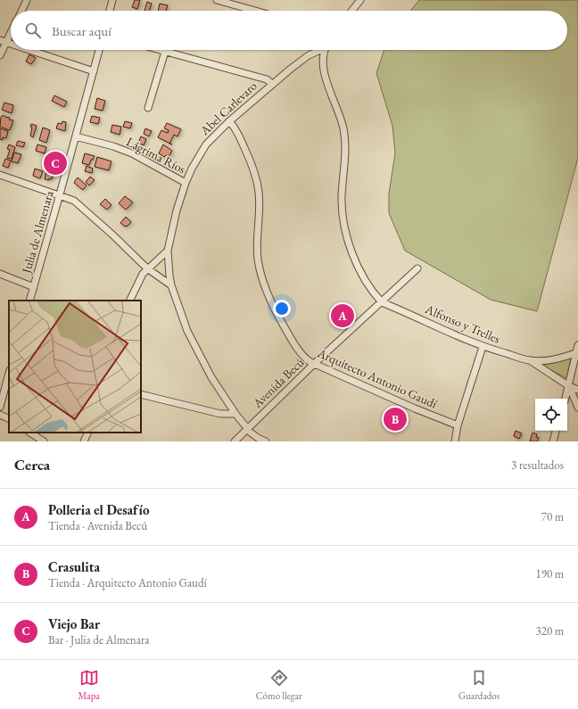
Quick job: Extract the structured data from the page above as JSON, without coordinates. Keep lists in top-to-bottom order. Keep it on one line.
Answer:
{"streets":{"street":["Abel Carlevaro","Lágrima Ríos","Julia de Almenara","Alfonso y Trelles","Arquitecto Antonio Gaudí","Avenida Becú"]},"crossings":[["Abel Carlevaro","Lágrima Ríos"],["Abel Carlevaro","Arquitecto Antonio Gaudí"],["Abel Carlevaro","Avenida Becú"],["Lágrima Ríos","Julia de Almenara"],["Alfonso y Trelles","Avenida Becú"],["Arquitecto Antonio Gaudí","Avenida Becú"]],"page":{"search":"Buscar aquí","pins":["C","A","B"],"heading":["Cerca","3 resultados"],"list":[{"mark":"A","name":"Polleria el Desafío","note":"Tienda · Avenida Becú","value":"70 m"},{"mark":"B","name":"Crasulita","note":"Tienda · Arquitecto Antonio Gaudí","value":"190 m"},{"mark":"C","name":"Viejo Bar","note":"Bar · Julia de Almenara","value":"320 m"}],"nav":["Mapa","Cómo llegar","Guardados"]}}
